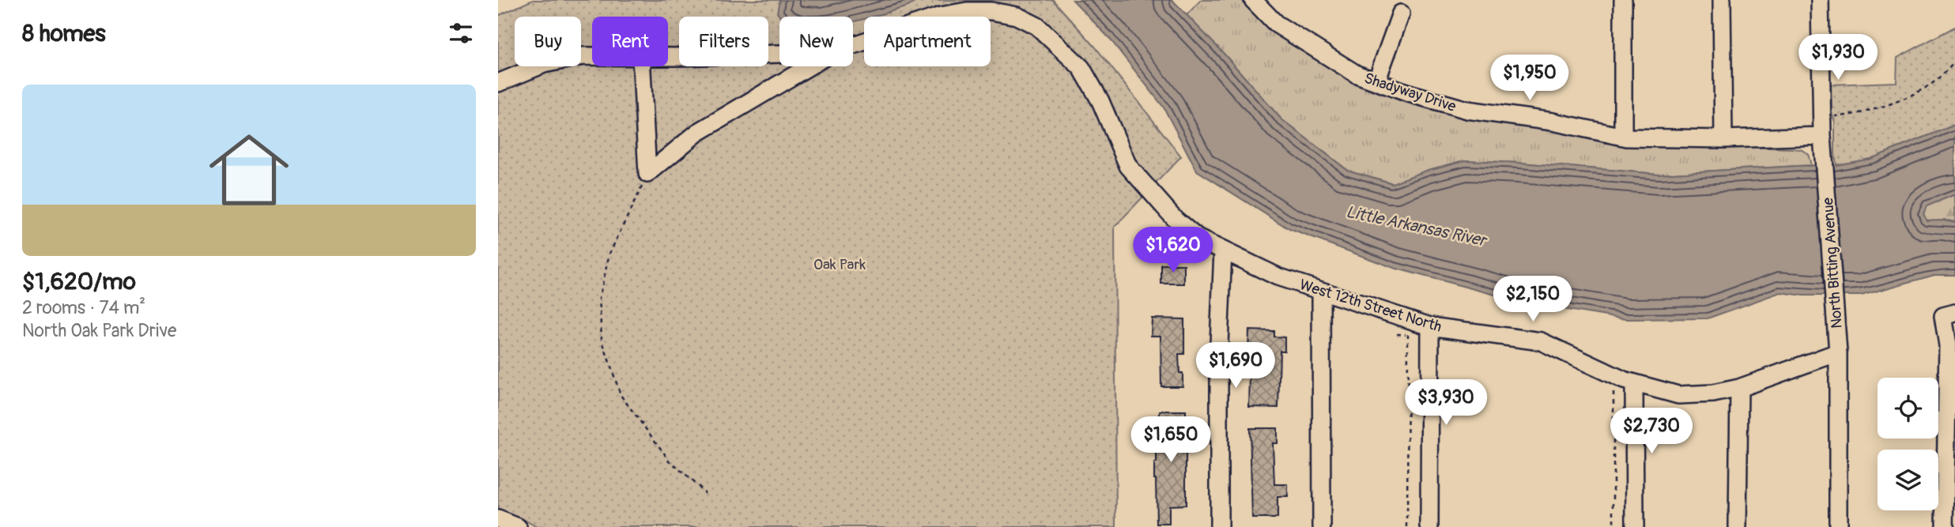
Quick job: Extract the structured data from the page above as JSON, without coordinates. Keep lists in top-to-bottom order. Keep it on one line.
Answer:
{"streets":{"street":["Shadyway Drive","North Bitting Avenue","West 12th Street North"]},"crossings":[["Shadyway Drive","North Bitting Avenue"],["North Bitting Avenue","West 12th Street North"]],"water":["Little Arkansas River"],"parks":["Oak Park"],"page":{"heading":"8 homes","chip":["Buy","Rent","Filters","New","Apartment"],"price":["$1,930","$1,950","$1,620","$2,150","$1,690","$3,930","$2,730","$1,650"],"list":[{"name":"$1,620/mo","note":"2 rooms · 74 m² · North Oak Park Drive"}]}}
